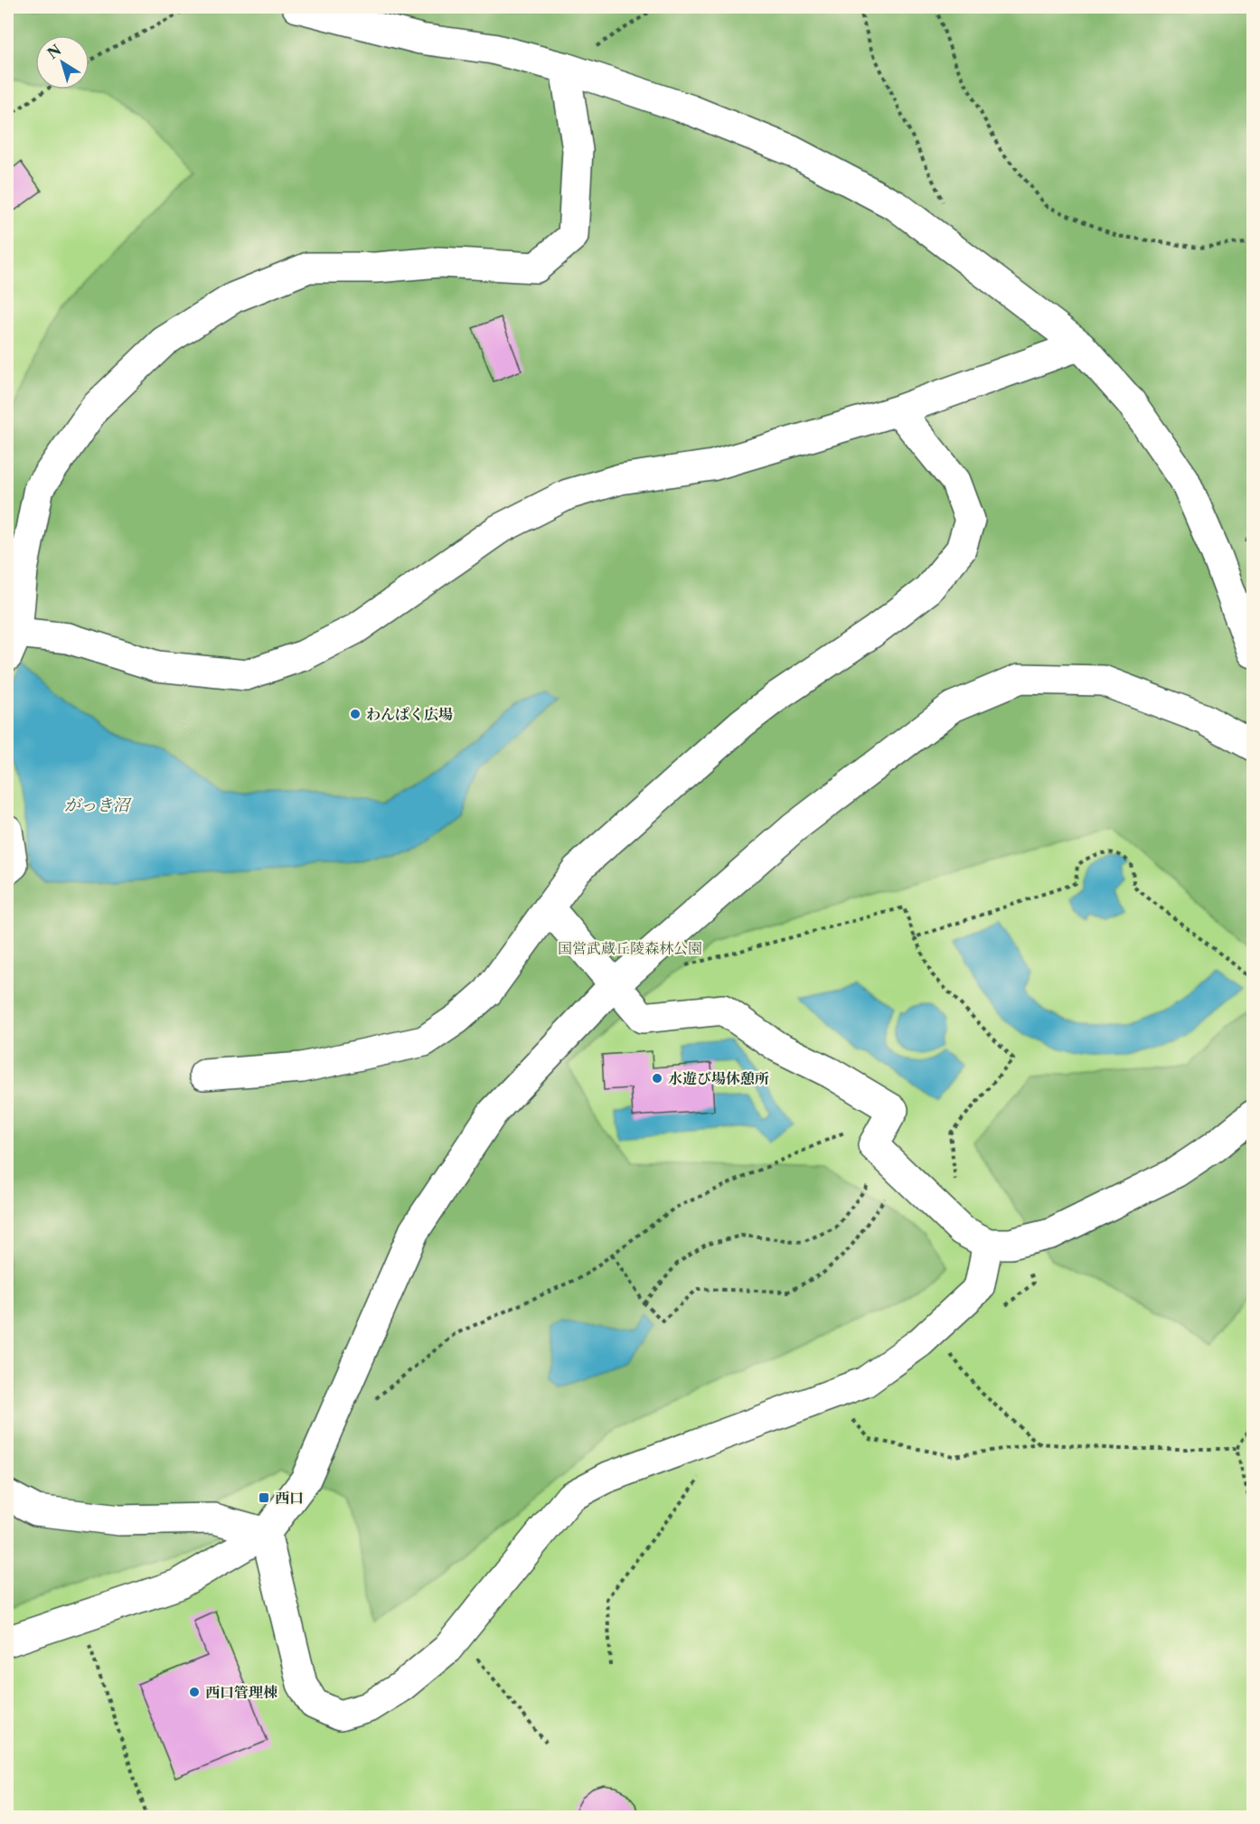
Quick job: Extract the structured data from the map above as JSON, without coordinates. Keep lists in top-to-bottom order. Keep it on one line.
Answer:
{"water":["がっき沼"],"parks":["国営武蔵丘陵森林公園"],"places":{"other":["わんぱく広場","水遊び場休憩所","西口管理棟"],"transit":["西口"]},"north":"top left"}
